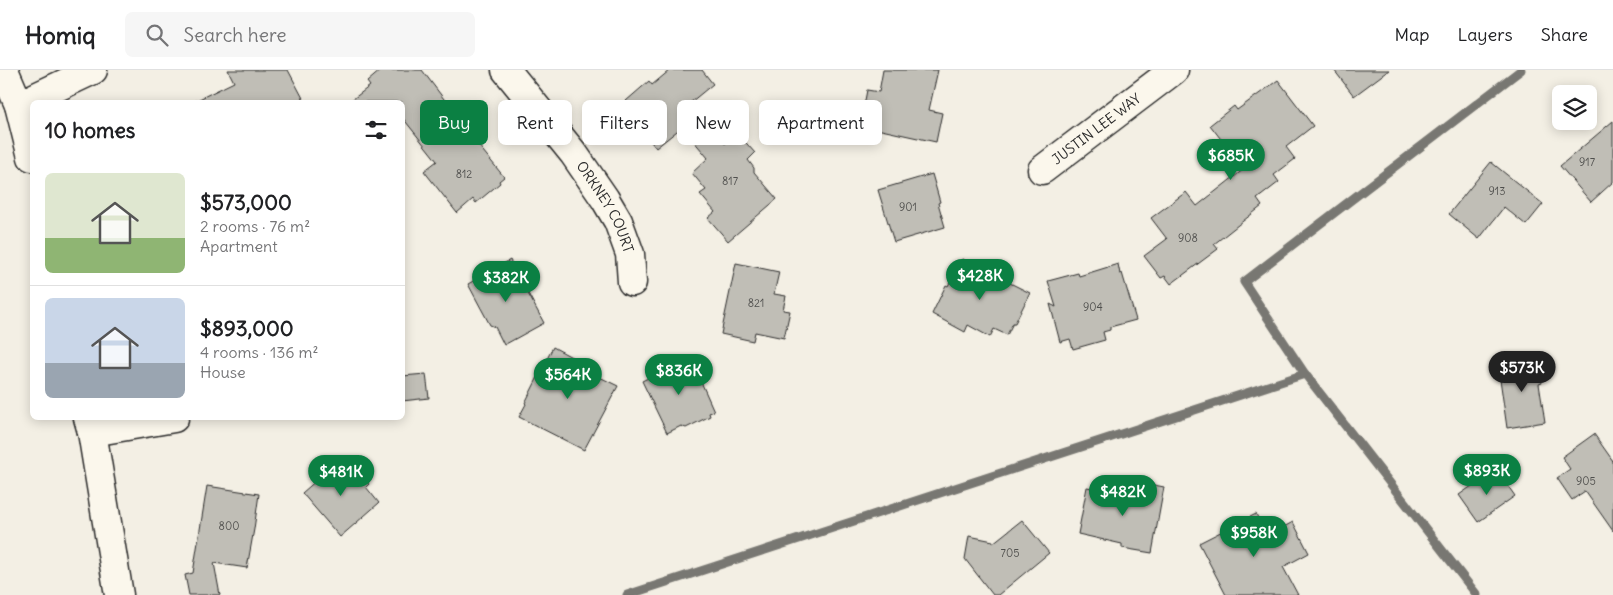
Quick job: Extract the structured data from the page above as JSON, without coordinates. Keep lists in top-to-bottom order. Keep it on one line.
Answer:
{"streets":{"street":["JUSTIN LEE WAY","ORKNEY COURT"]},"house_numbers":["917","812","817","913","901","908","821","904","905","800","705"],"page":{"header":"Homiq","search":"Search here","nav":["Map","Layers","Share"],"chip":["Buy","Rent","Filters","New","Apartment"],"heading":"10 homes","price":["$685K","$428K","$382K","$573K","$836K","$564K","$893K","$481K","$482K","$958K"],"list":[{"name":"$573,000","note":"2 rooms · 76 m² · Apartment"},{"name":"$893,000","note":"4 rooms · 136 m² · House"}]}}
